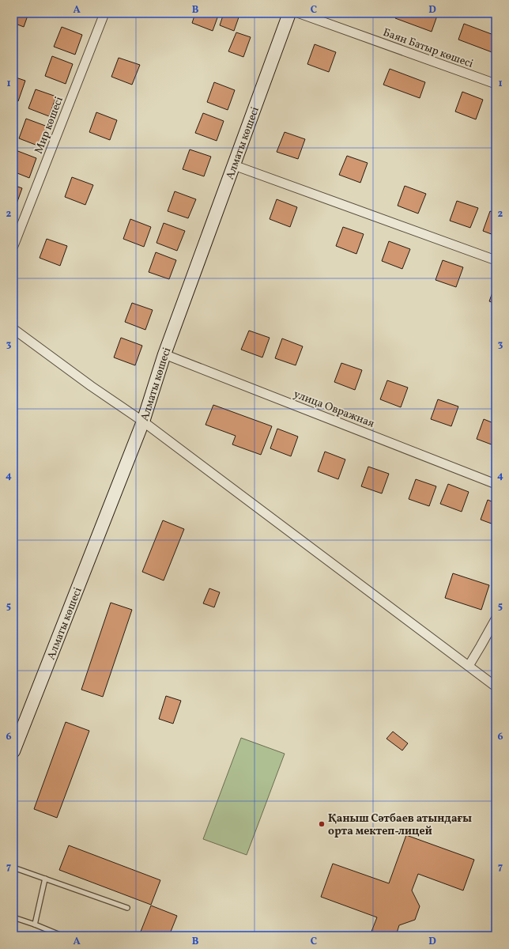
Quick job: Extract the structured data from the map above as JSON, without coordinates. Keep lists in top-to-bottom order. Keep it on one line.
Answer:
{"streets":{"street":["Баян Батыр көшесі","Мир көшесі","Алматы көшесі","улица Овражная"]},"crossings":[["Алматы көшесі","улица Овражная"]],"places":["Қаныш Сәтбаев атындағы орта мектеп-лицей"],"grid":{"columns":["A","B","C","D"],"rows":["1","2","3","4","5","6","7"]}}
